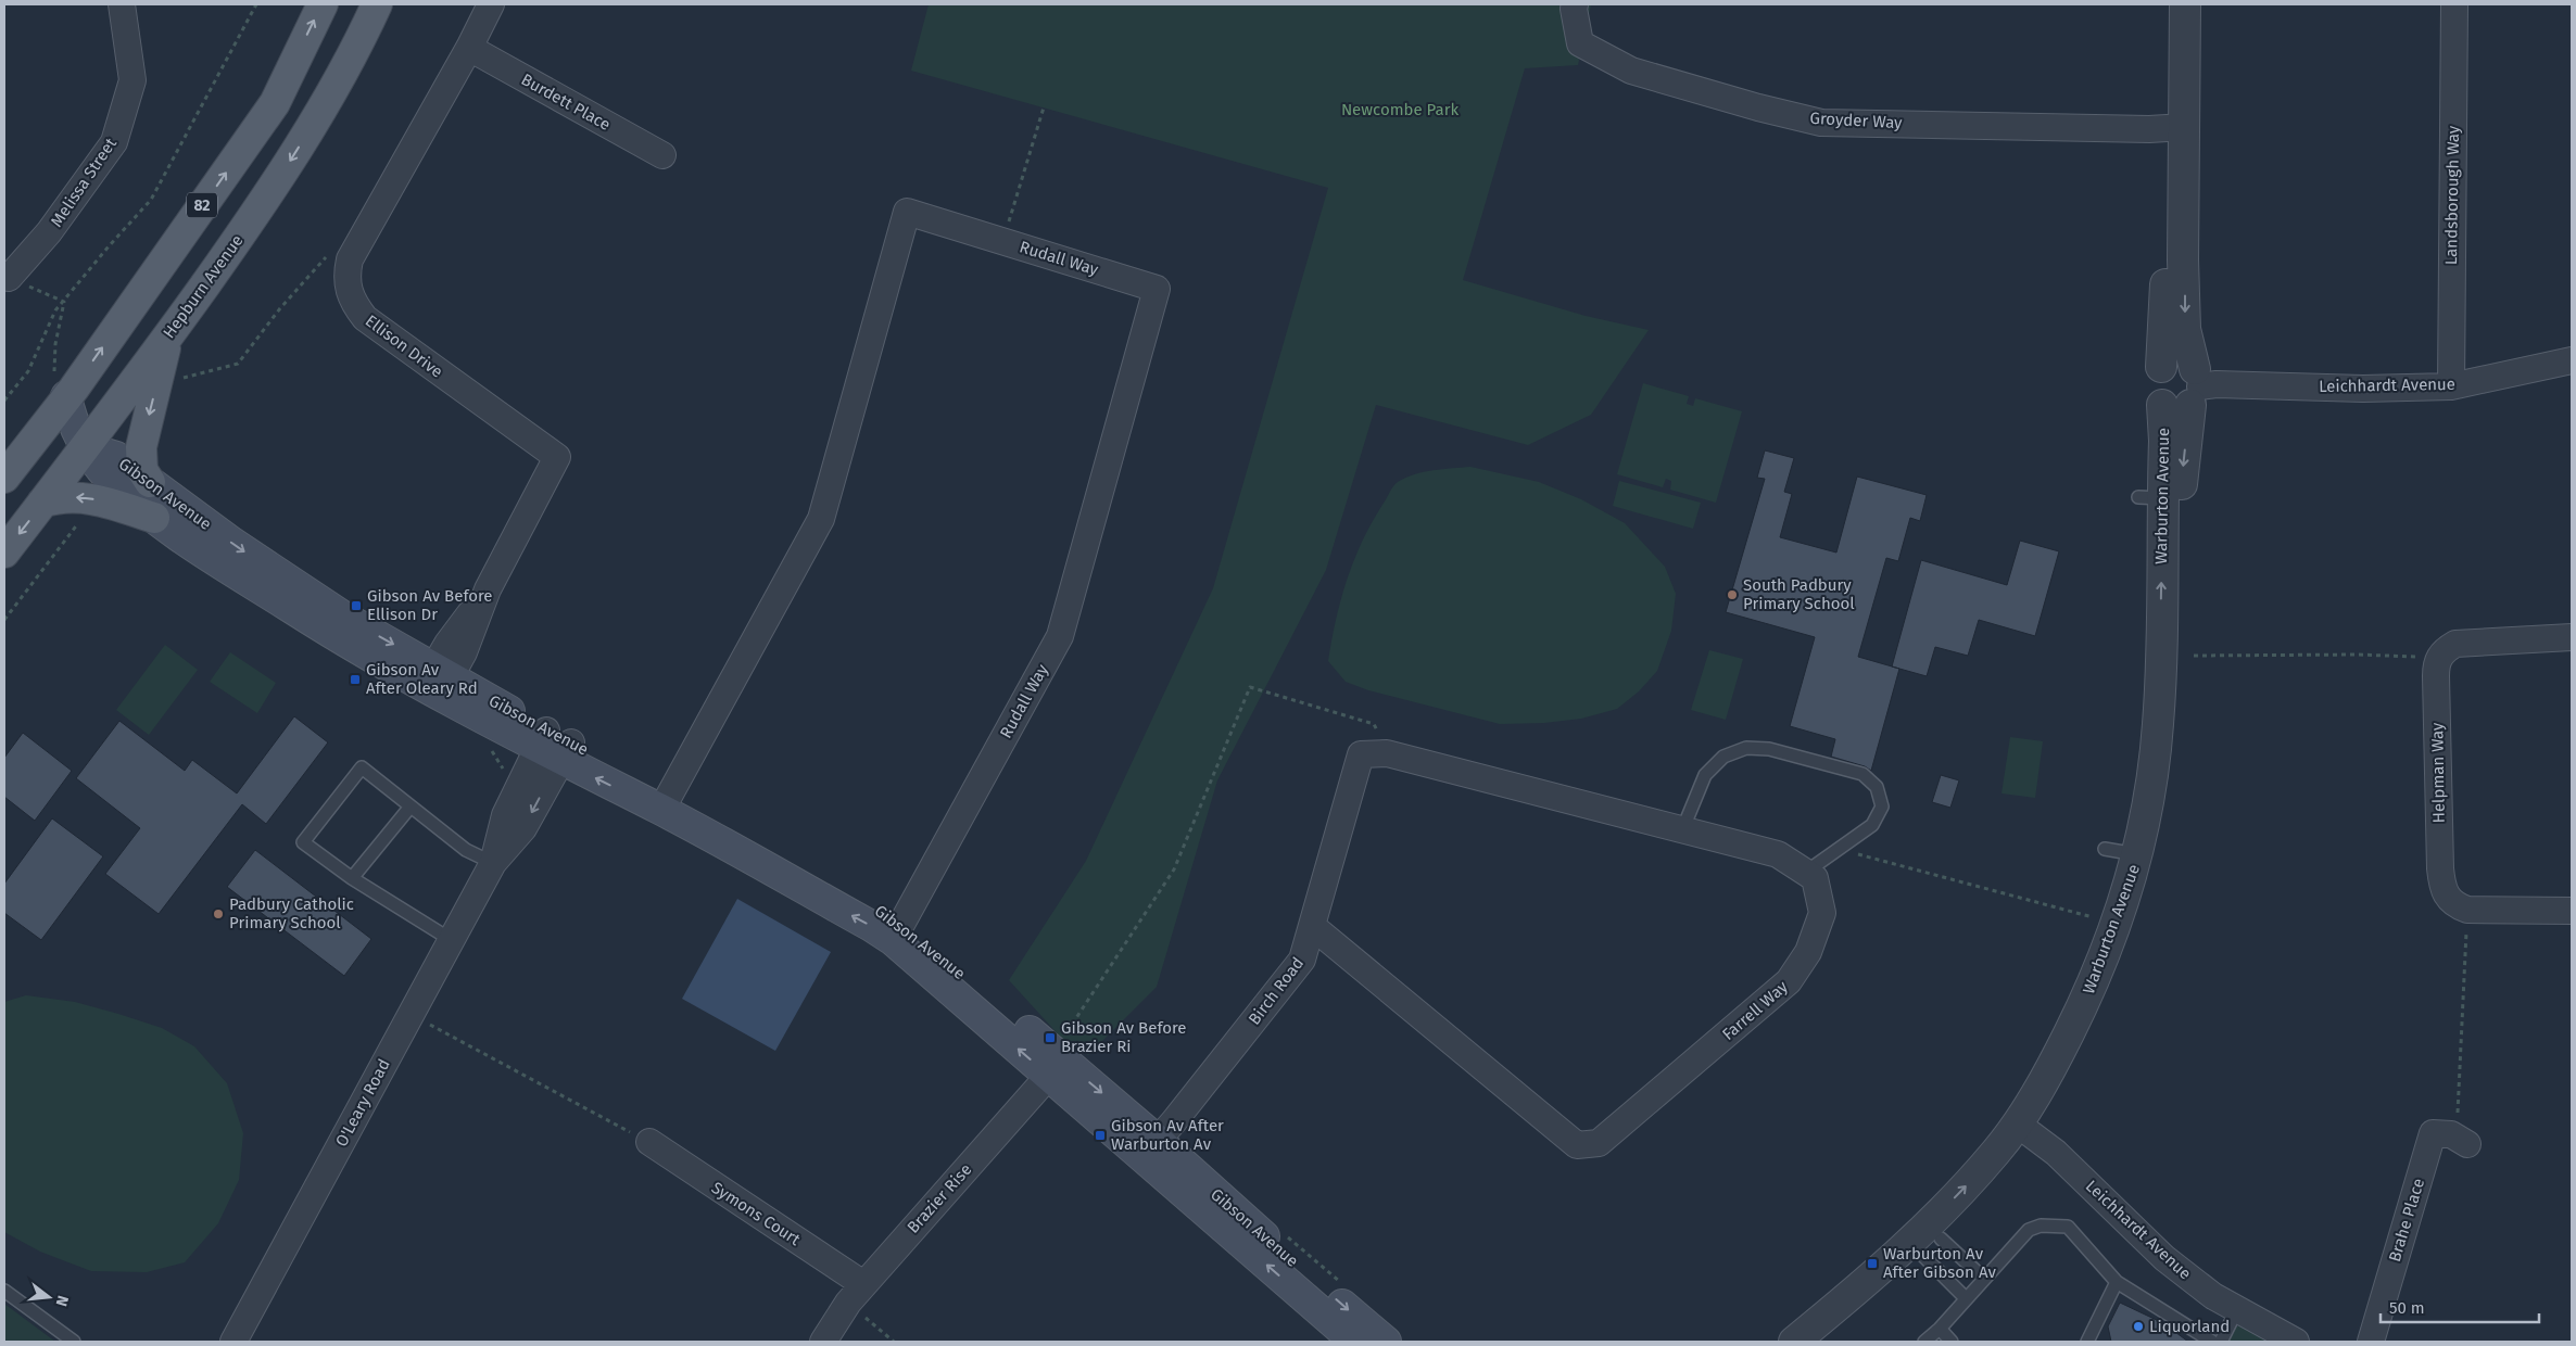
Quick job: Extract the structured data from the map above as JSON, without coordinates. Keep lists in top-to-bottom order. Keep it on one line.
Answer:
{"streets":{"main road":["82","Hepburn Avenue","Gibson Avenue"],"street":["Burdett Place","Groyder Way","Melissa Street","Landsborough Way","Rudall Way","Ellison Drive","Leichhardt Avenue","Warburton Avenue","Helpman Way","Birch Road","Farrell Way","O'Leary Road","Brazier Rise","Symons Court","Brahe Place"]},"crossings":[["Burdett Place","Ellison Drive"],["Groyder Way","Warburton Avenue"],["Landsborough Way","Leichhardt Avenue"],["Rudall Way","Gibson Avenue"],["Hepburn Avenue","Gibson Avenue"],["Ellison Drive","Gibson Avenue"],["Leichhardt Avenue","Warburton Avenue"],["Gibson Avenue","Birch Road"],["Gibson Avenue","O'Leary Road"],["Gibson Avenue","Brazier Rise"],["Birch Road","Farrell Way"],["Brazier Rise","Symons Court"]],"parks":["Newcombe Park"],"places":{"other":["South Padbury Primary School","Padbury Catholic Primary School","Liquorland"],"transit":["Gibson Av Before Ellison Dr","Gibson Av After Oleary Rd","Gibson Av Before Brazier Ri","Gibson Av After Warburton Av","Warburton Av After Gibson Av"]},"scale_bar":"50 m","north":"right"}
